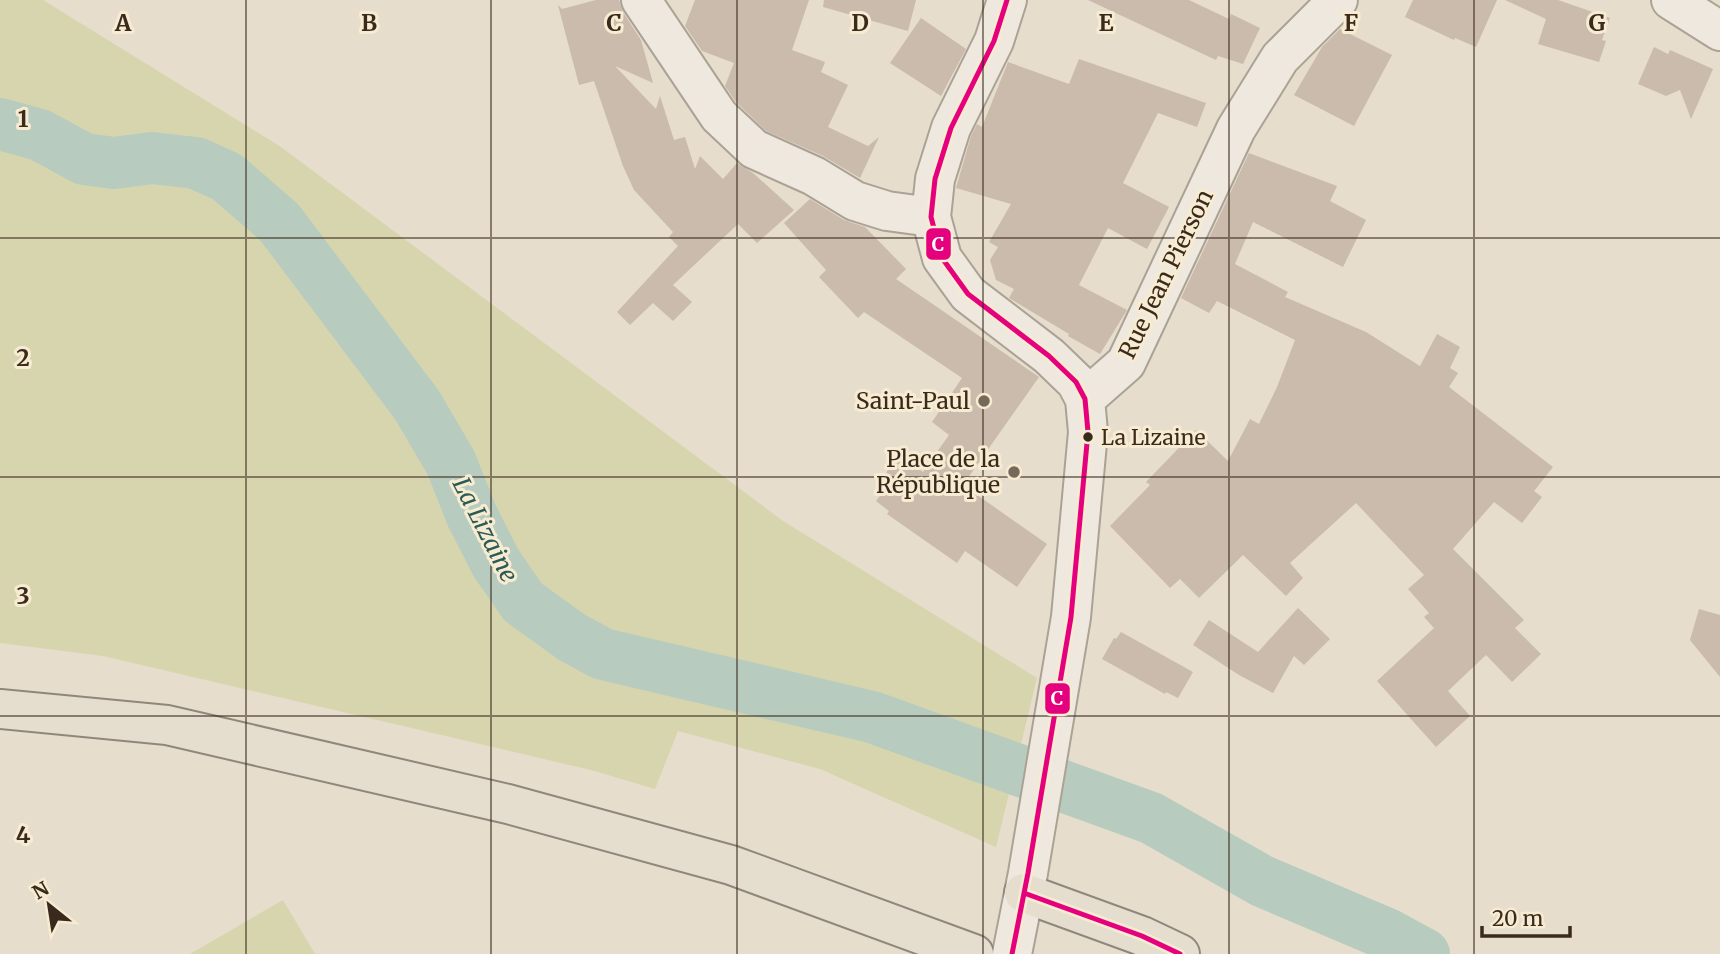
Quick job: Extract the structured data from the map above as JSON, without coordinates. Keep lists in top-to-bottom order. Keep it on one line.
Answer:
{"streets":{"street":["Rue Jean Pierson"]},"water":["La Lizaine"],"places":["Saint-Paul","La Lizaine","Place de la République"],"lines":["transit line C"],"scale_bar":"20 m","north":"top left","grid":{"columns":["A","B","C","D","E","F","G"],"rows":["1","2","3","4"]}}
